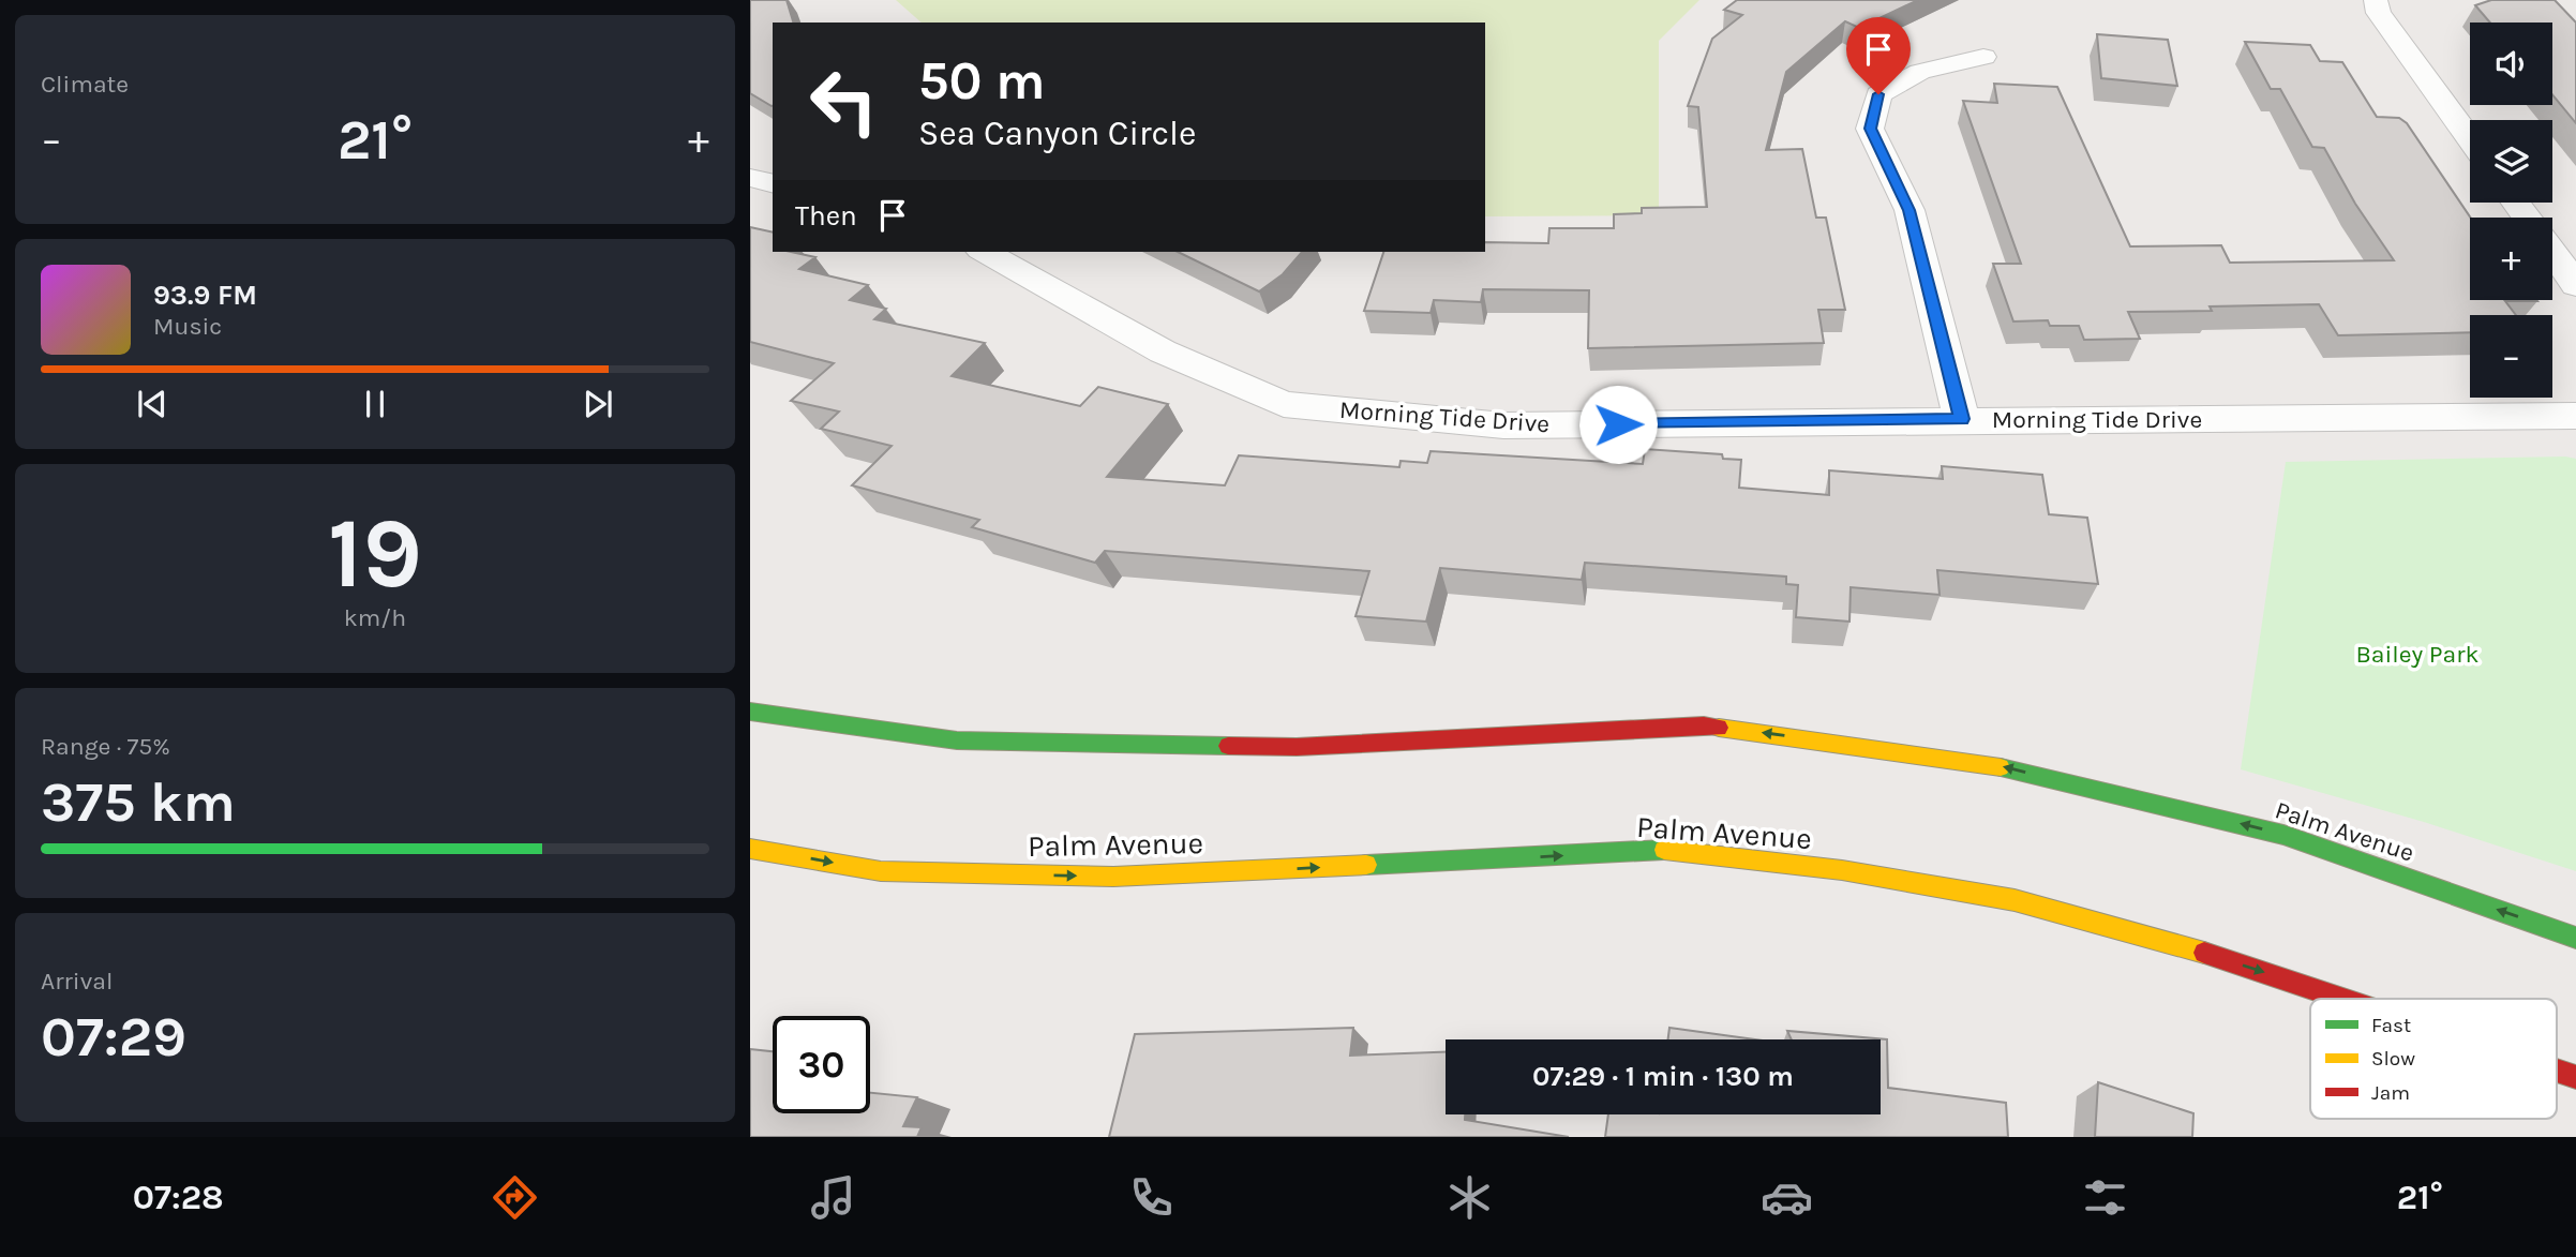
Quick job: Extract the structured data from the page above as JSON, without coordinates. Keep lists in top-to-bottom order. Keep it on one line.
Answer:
{"streets":{"street":["Morning Tide Drive","Palm Avenue"]},"parks":["Bailey Park"],"legend":["Fast","Slow","Jam"],"page":{"tile":["Climate",["19","km/h"],["Range · 75%","375 km"],["Arrival","07:29"]],"map_buttons":["+","−"],"turn":["50 m","Sea Canyon Circle"],"heat":["−","21°","+"],"then":"Then","song":["93.9 FM","Music"],"limit":"30","trip":"07:29 · 1 min · 130 m","tabs":["07:28","21°"]}}
